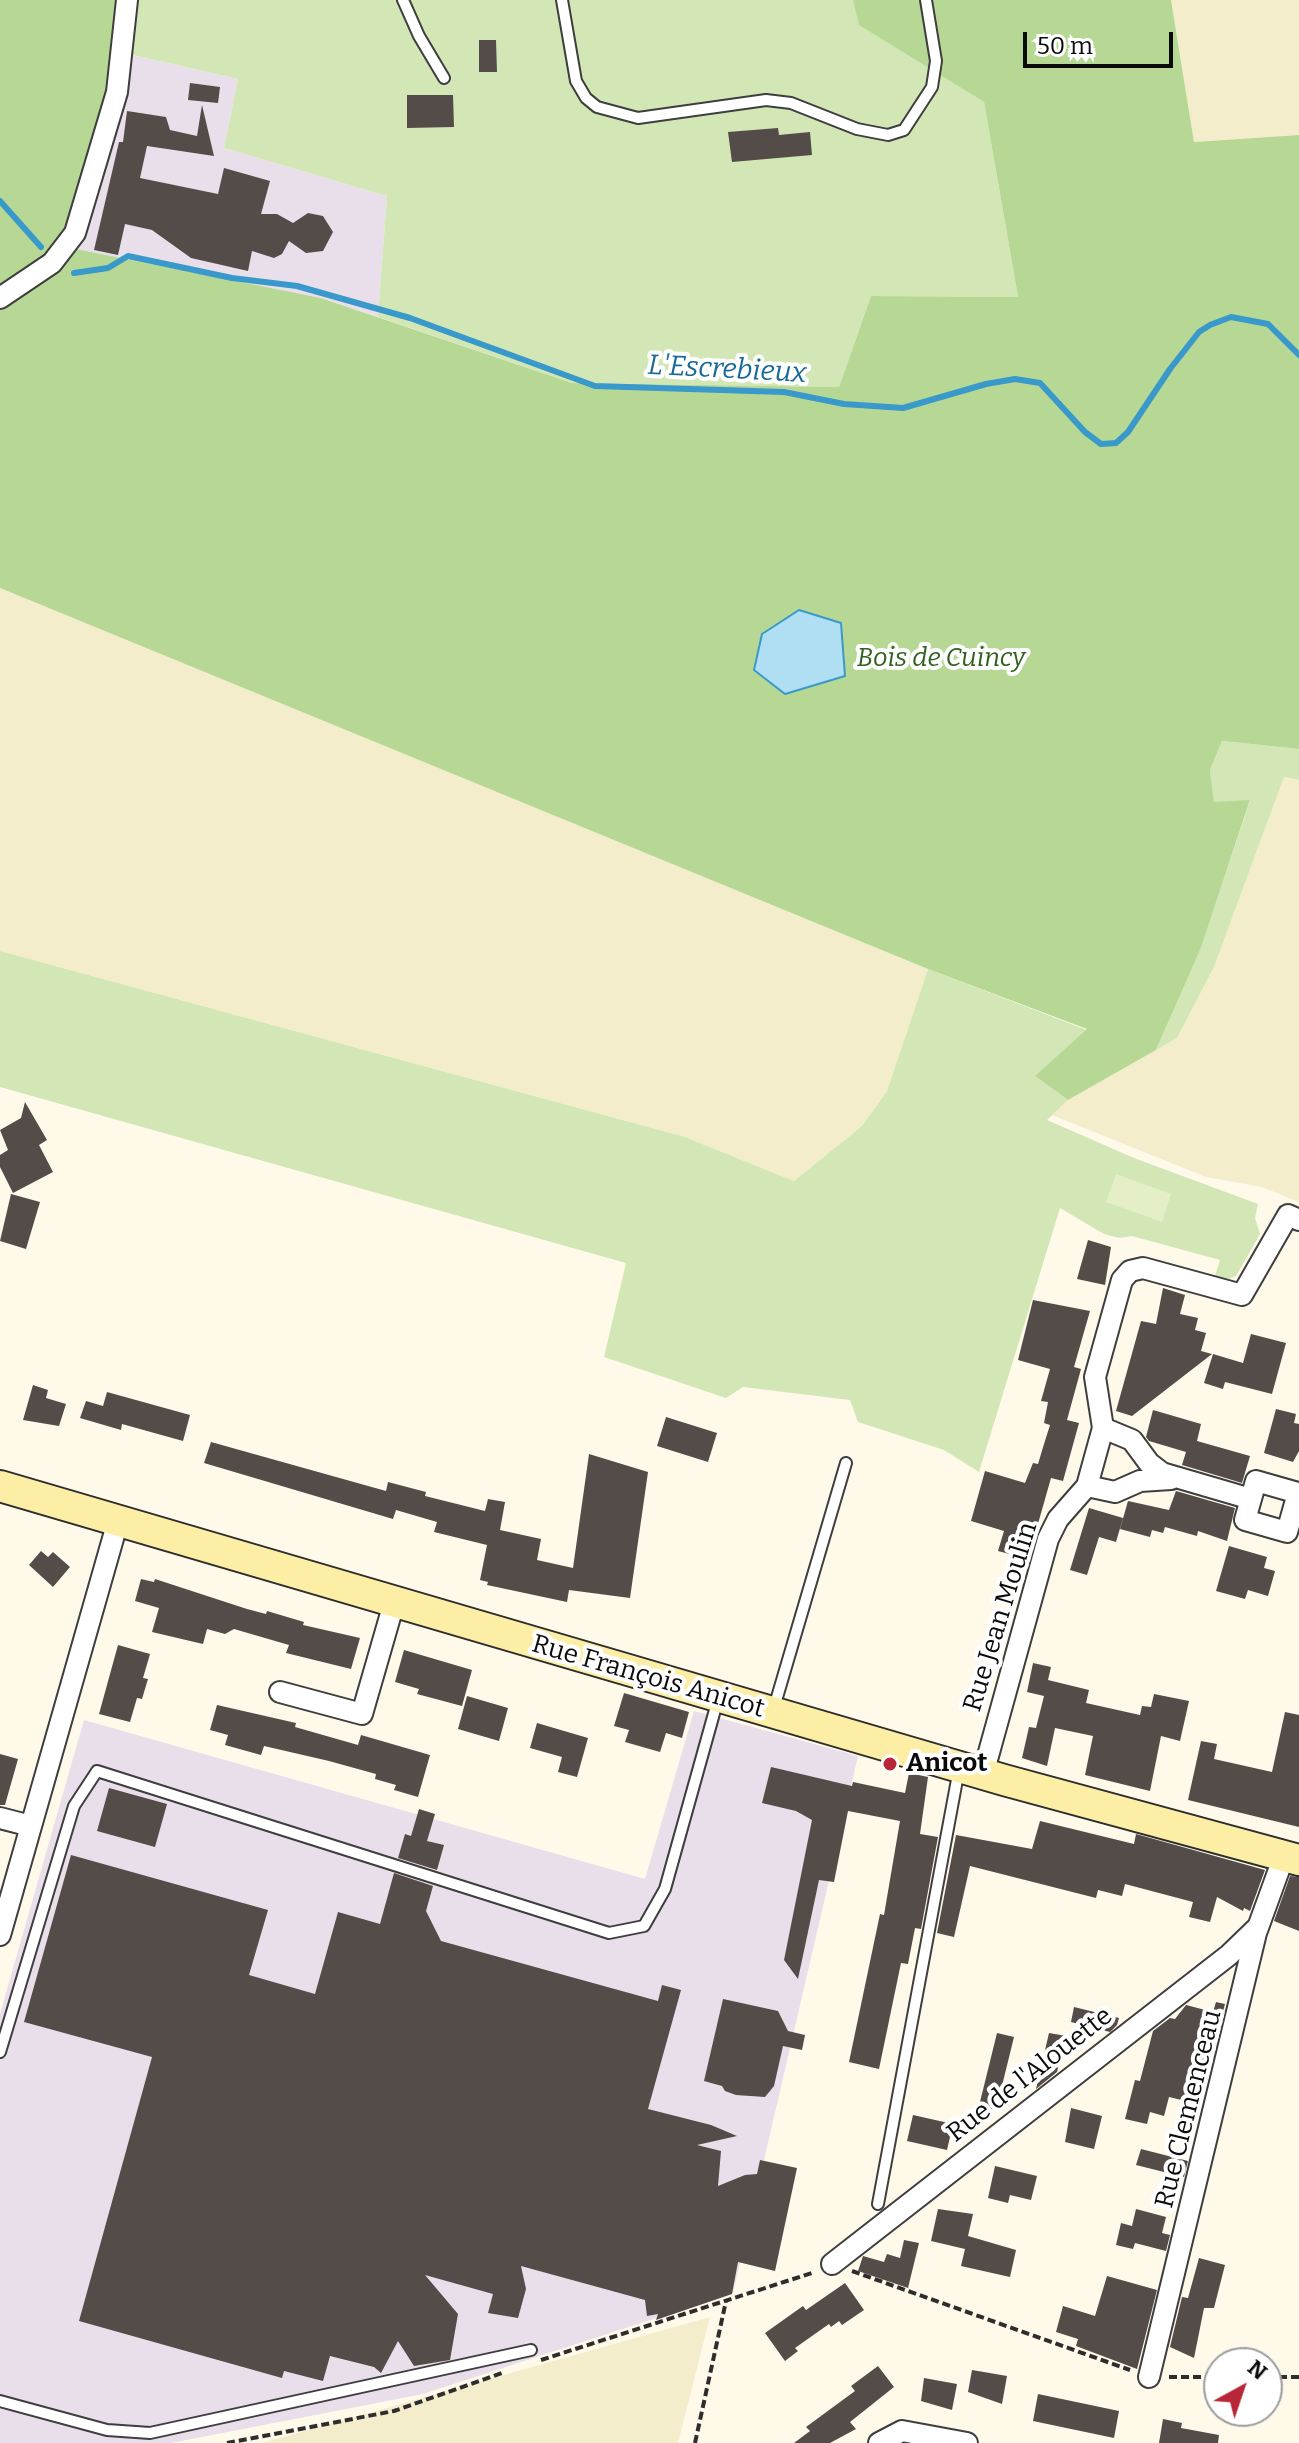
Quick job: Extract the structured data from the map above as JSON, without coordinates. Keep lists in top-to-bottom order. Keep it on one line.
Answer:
{"streets":{"street":["Rue Jean Moulin","Rue François Anicot","Rue de l'Alouette","Rue Clemenceau"]},"crossings":[["Rue Jean Moulin","Rue François Anicot"],["Rue François Anicot","Rue Clemenceau"],["Rue de l'Alouette","Rue Clemenceau"]],"water":["L'Escrebieux"],"parks":["Bois de Cuincy"],"places":["Anicot"],"scale_bar":"50 m","north":"top right"}
